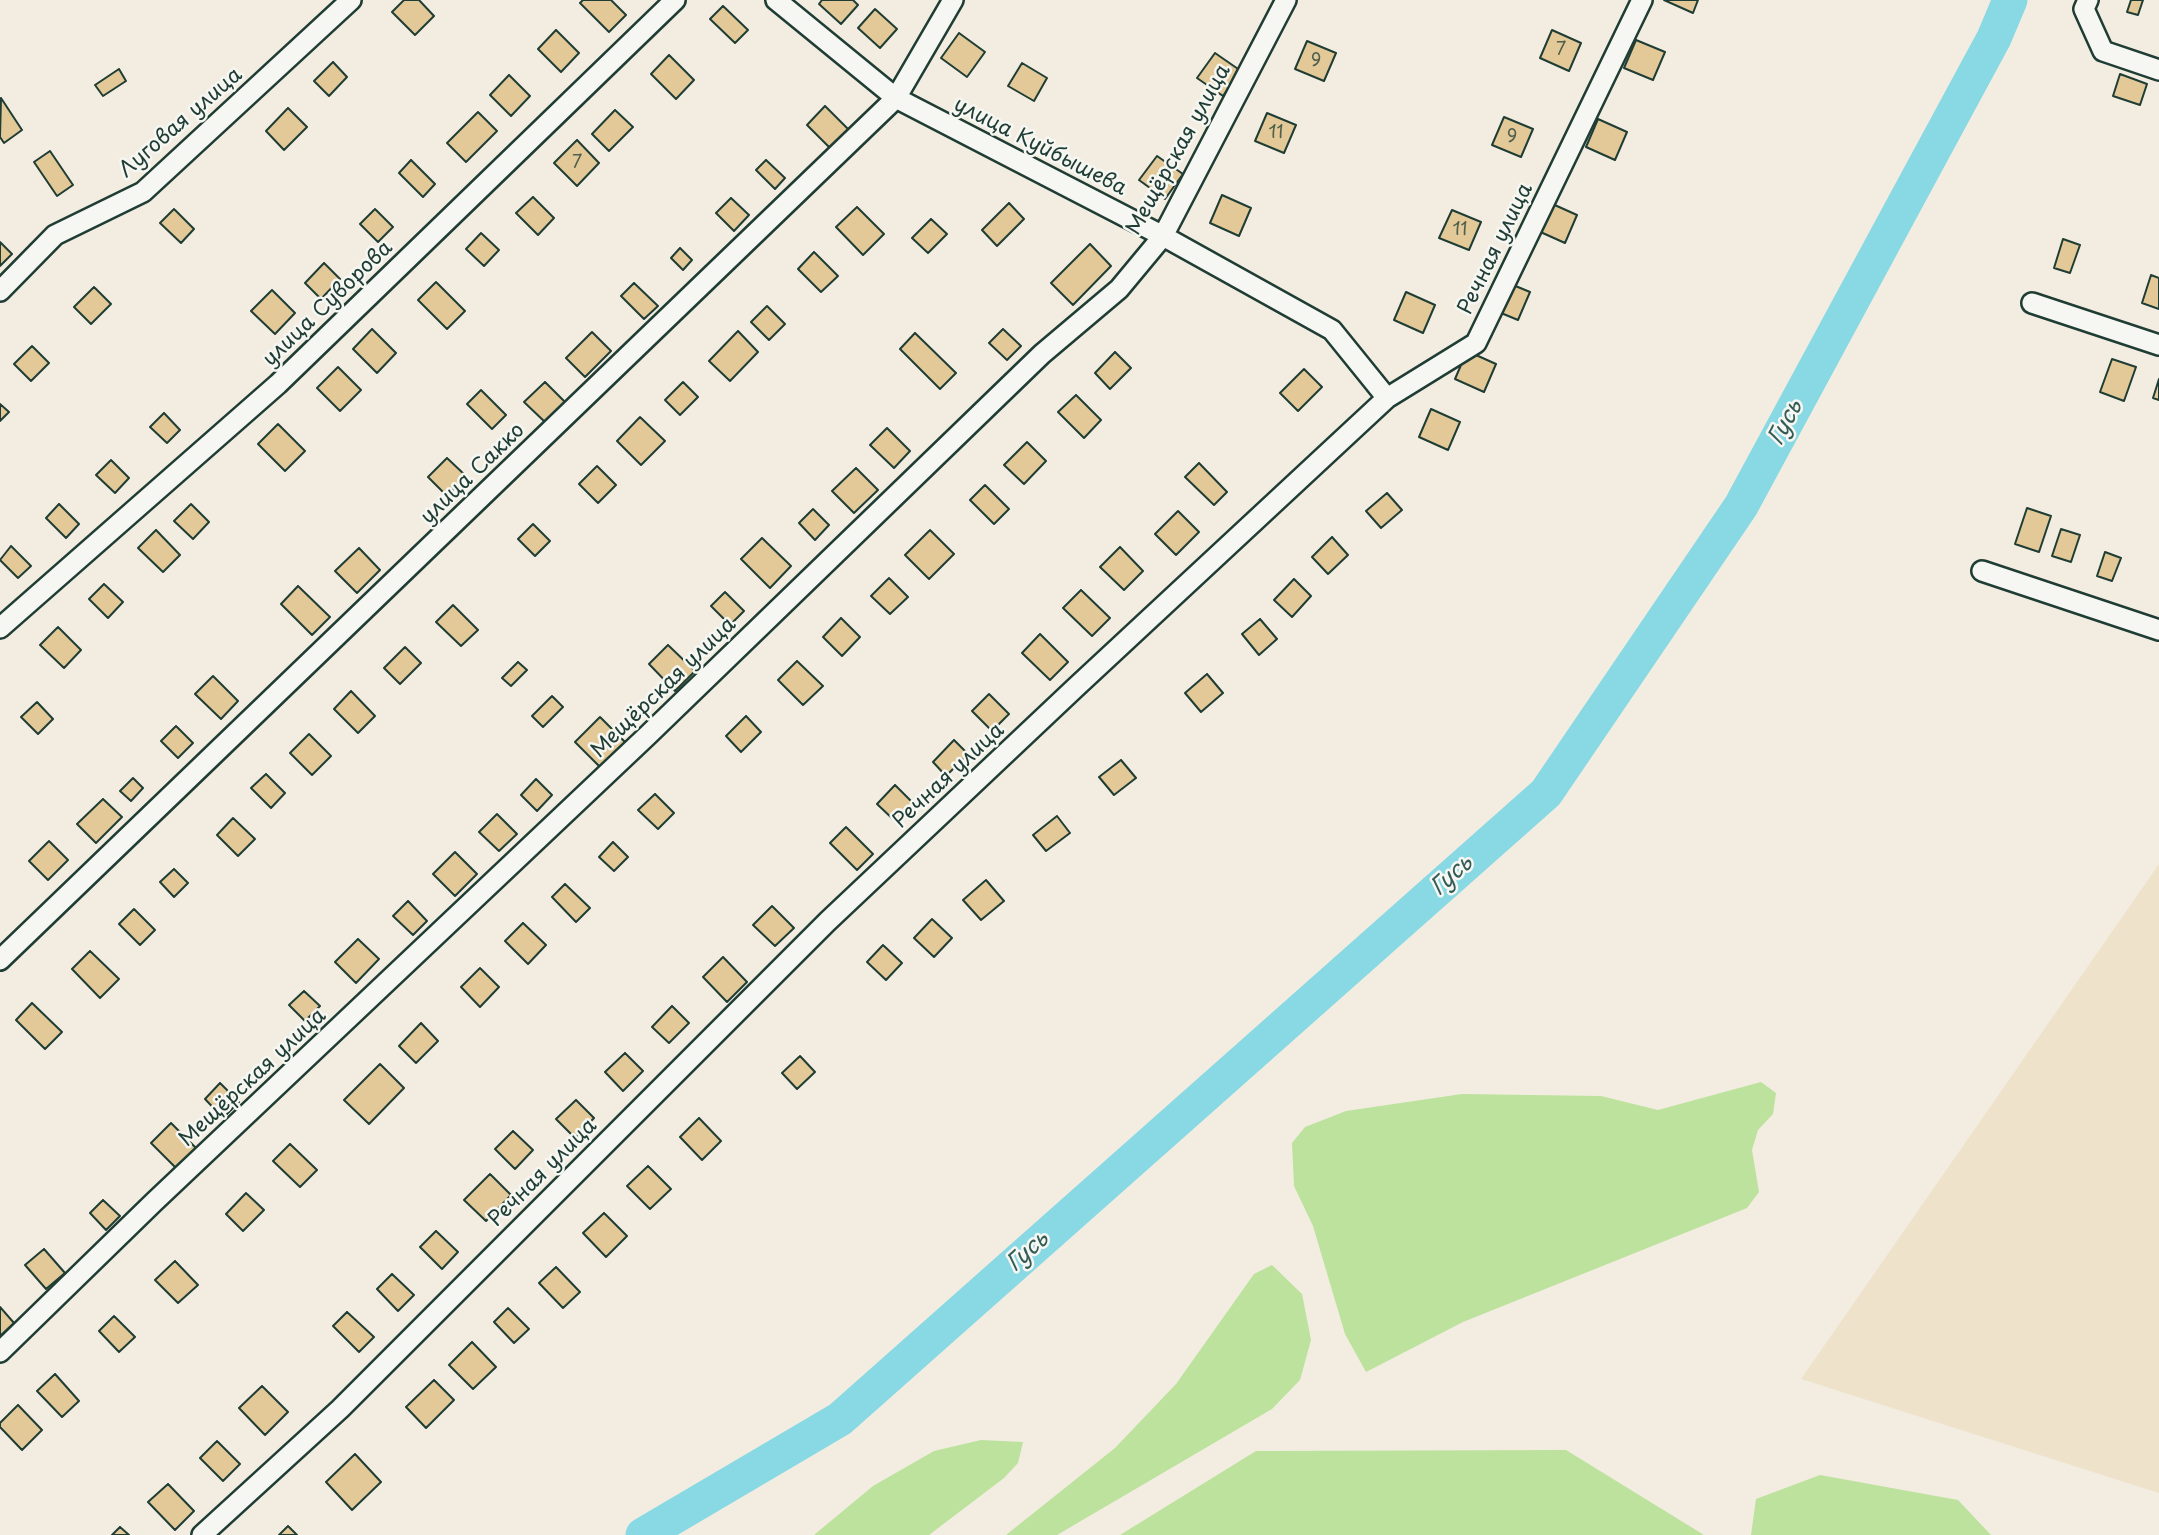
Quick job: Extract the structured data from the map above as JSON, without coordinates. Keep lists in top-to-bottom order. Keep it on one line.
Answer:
{"streets":{"street":["Луговая улица","улица Куйбышева","Мещёрская улица","Речная улица","улица Суворова","улица Сакко"]},"crossings":[["улица Куйбышева","Мещёрская улица"],["улица Куйбышева","Речная улица"],["улица Куйбышева","улица Сакко"]],"water":["Гусь"],"house_numbers":["7","9","11","9","7","11"]}
